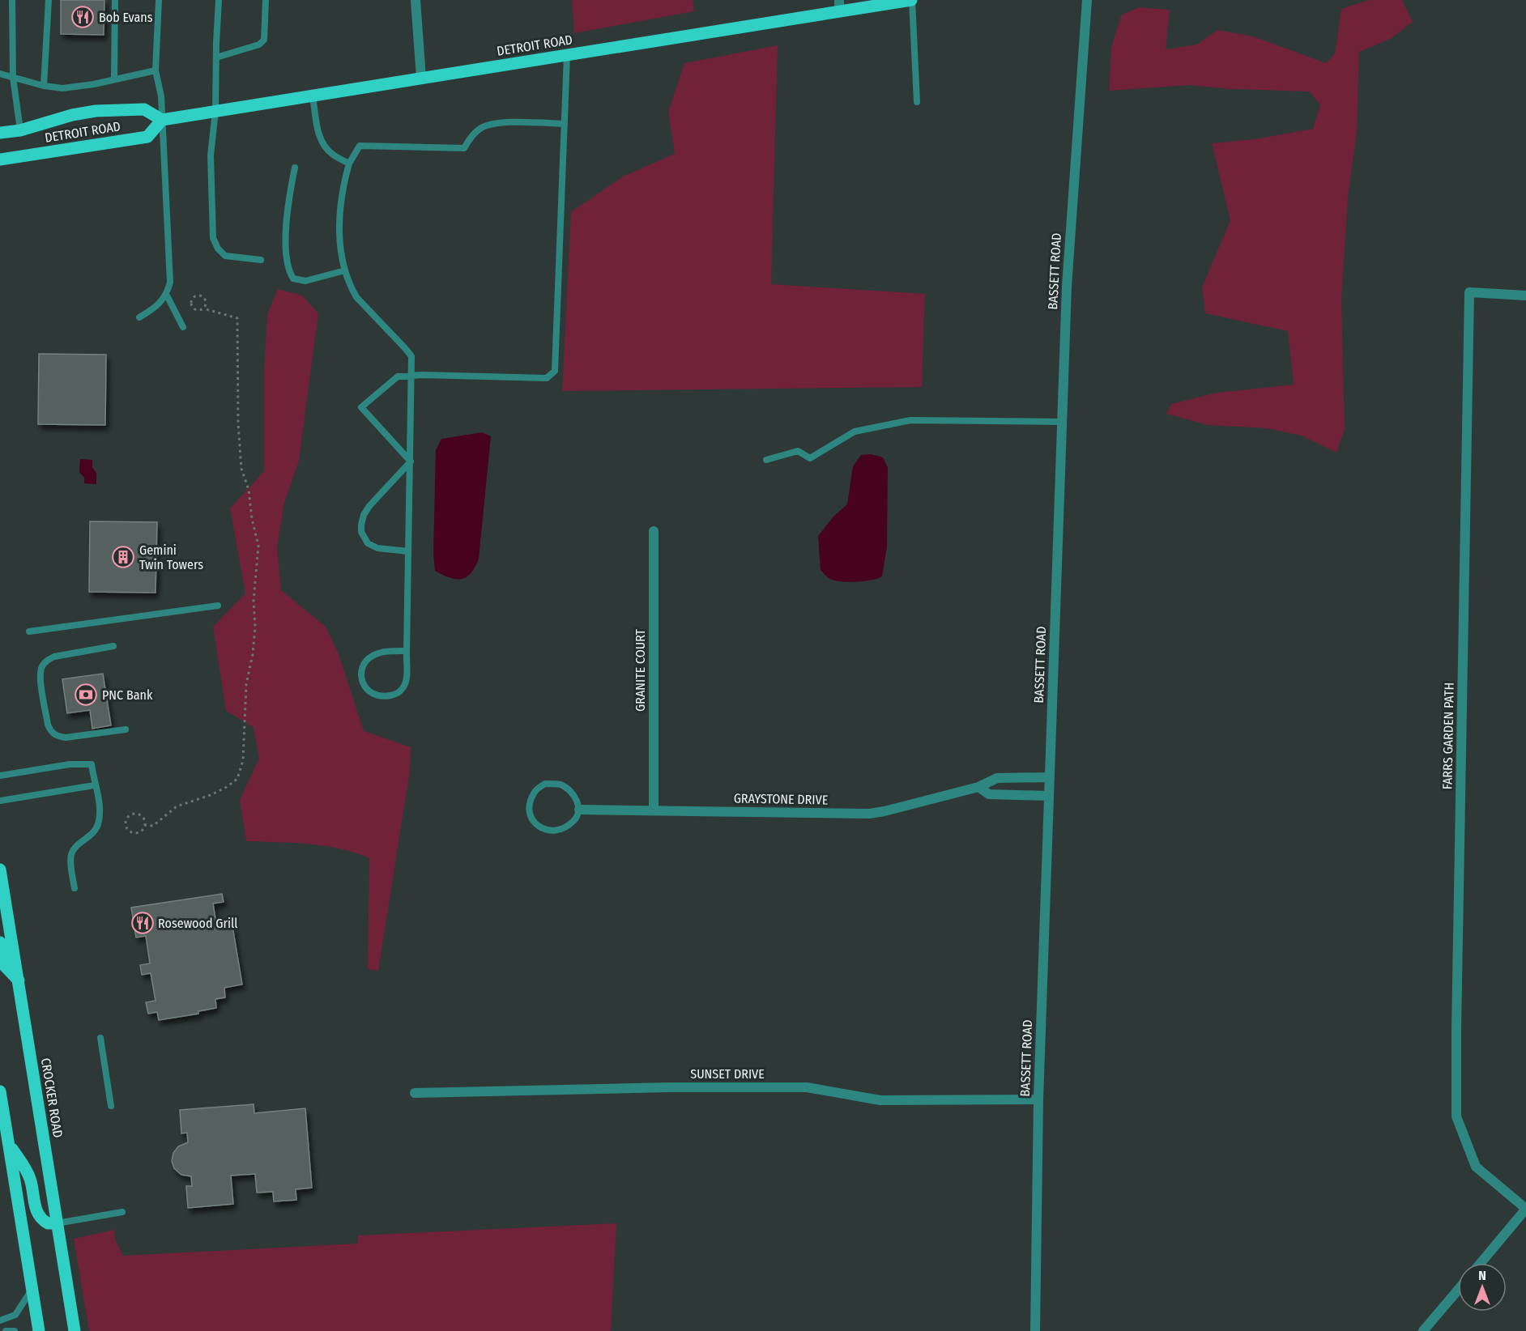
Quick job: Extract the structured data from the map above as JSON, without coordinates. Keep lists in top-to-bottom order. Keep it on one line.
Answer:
{"streets":{"main road":["DETROIT ROAD","CROCKER ROAD"],"street":["BASSETT ROAD","GRANITE COURT","FARRS GARDEN PATH","GRAYSTONE DRIVE","SUNSET DRIVE"]},"crossings":[["BASSETT ROAD","GRAYSTONE DRIVE"],["BASSETT ROAD","SUNSET DRIVE"],["GRANITE COURT","GRAYSTONE DRIVE"]],"places":{"restaurant":["Bob Evans","Rosewood Grill"],"building":["Gemini Twin Towers"],"bank":["PNC Bank"]},"north":"top"}
